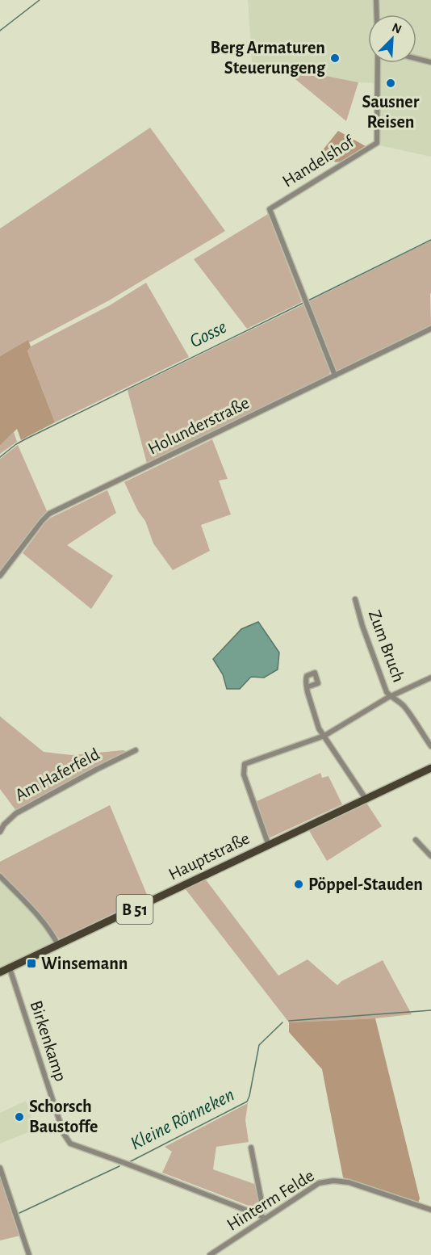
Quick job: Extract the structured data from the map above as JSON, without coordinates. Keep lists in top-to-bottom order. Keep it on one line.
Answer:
{"streets":{"main road":["Hauptstraße","B 51"],"street":["Handelshof","Holunderstraße","Zum Bruch","Am Haferfeld","Birkenkamp","Hinterm Felde"]},"crossings":[["Handelshof","Holunderstraße"],["Hauptstraße","Birkenkamp"],["Birkenkamp","Hinterm Felde"]],"water":["Gosse","Kleine Rönneken"],"places":{"other":["Berg Armaturen Steuerungeng","Sausner Reisen","Pöppel-Stauden","Schorsch Baustoffe"],"transit":["Winsemann"]},"north":"top right"}
